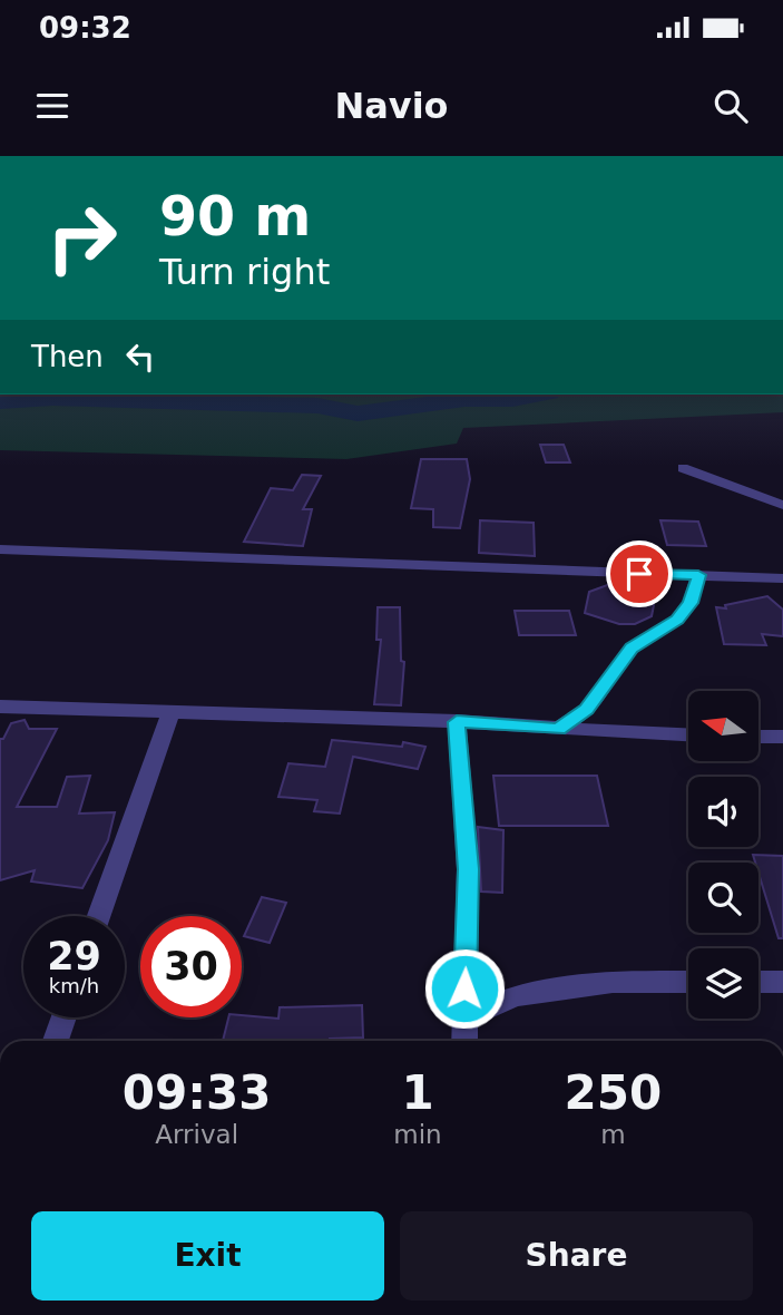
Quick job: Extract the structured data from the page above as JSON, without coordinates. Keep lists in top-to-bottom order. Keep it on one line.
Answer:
{"north":"left","page":{"status":"09:32","header":"Navio","turn":["90 m","Turn right"],"then":"Then","speed":"29 km/h","limit":"30","eta":["09:33","Arrival","1","min","250","m"],"buttons":["Exit","Share"]}}
